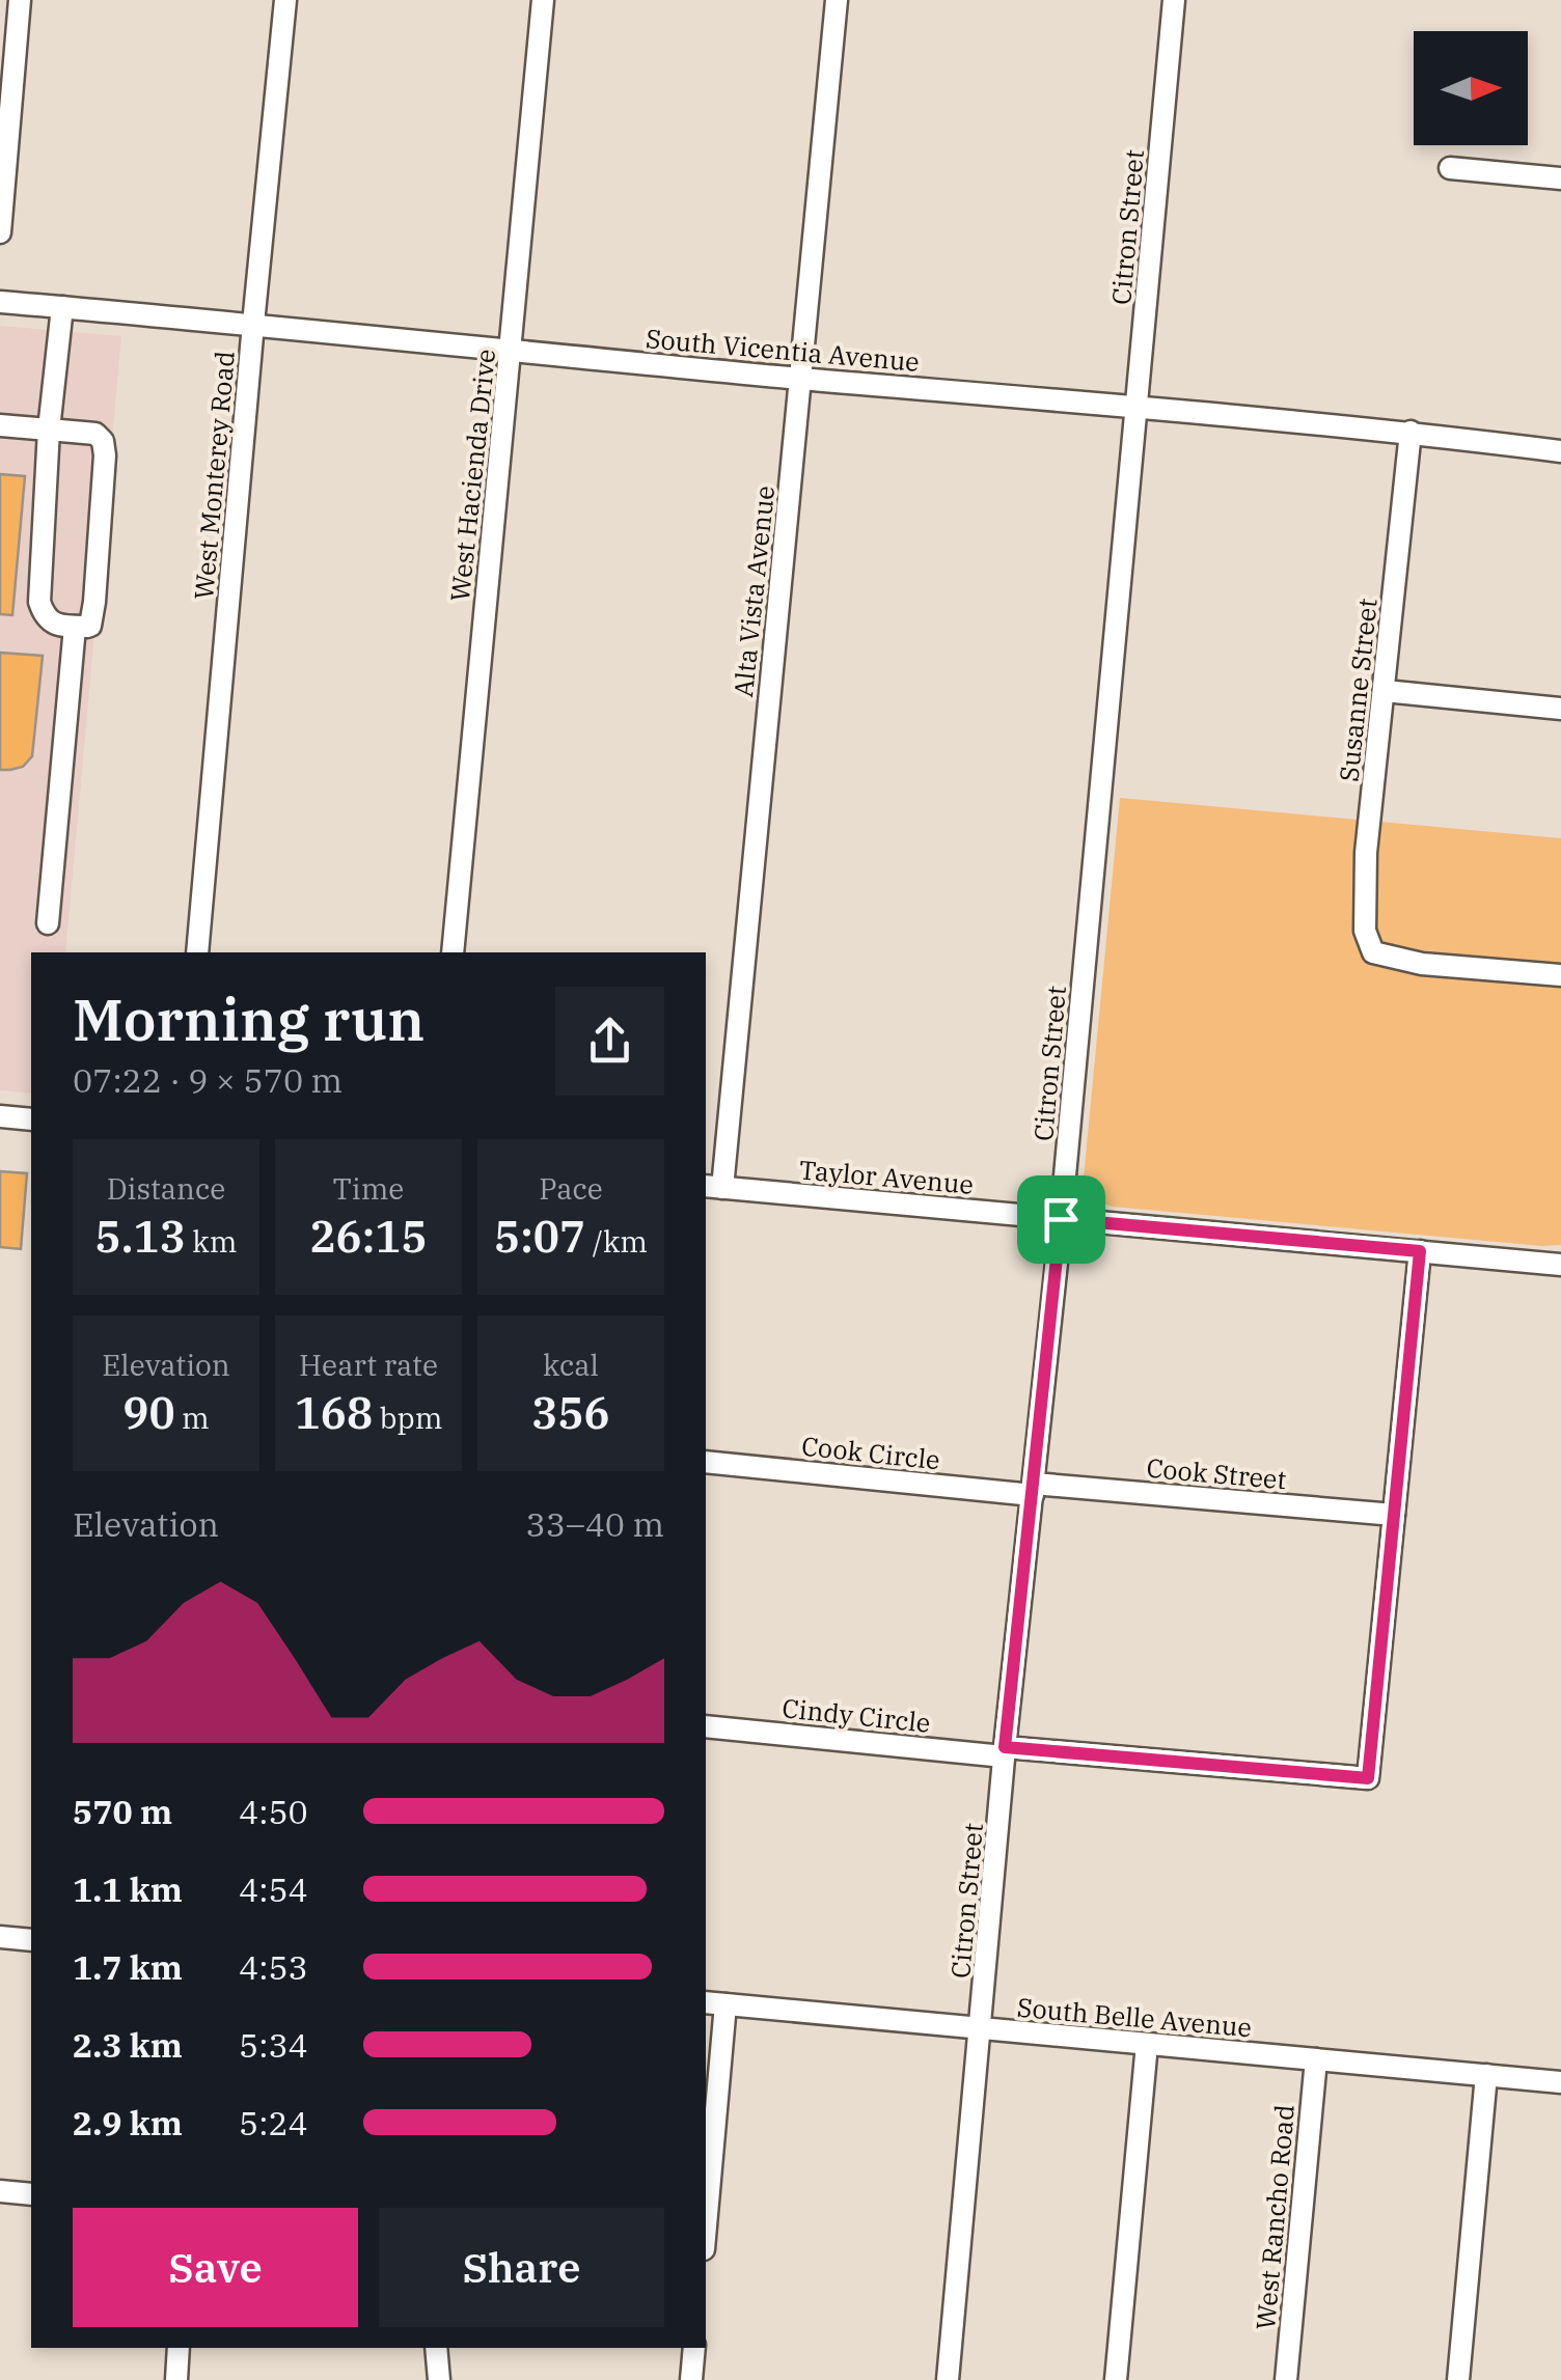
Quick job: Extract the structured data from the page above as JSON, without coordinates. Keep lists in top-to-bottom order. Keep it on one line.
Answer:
{"streets":{"street":["Citron Street","South Vicentia Avenue","West Monterey Road","West Hacienda Drive","Alta Vista Avenue","Susanne Street","Taylor Avenue","Cook Circle","Cook Street","Cindy Circle","South Belle Avenue","West Rancho Road"]},"crossings":[["Citron Street","South Vicentia Avenue"],["Citron Street","Taylor Avenue"],["Citron Street","Cook Circle"],["Citron Street","Cook Street"],["Citron Street","Cindy Circle"],["Citron Street","South Belle Avenue"],["South Vicentia Avenue","West Monterey Road"],["South Vicentia Avenue","West Hacienda Drive"],["South Vicentia Avenue","Alta Vista Avenue"],["South Vicentia Avenue","Susanne Street"],["Alta Vista Avenue","Taylor Avenue"],["Cook Circle","Cook Street"],["Cook Street","Cindy Circle"],["South Belle Avenue","West Rancho Road"]],"north":"right","page":{"heading":["Morning run","07:22 · 9 × 570 m"],"stats":[["Distance","5.13 km"],["Time","26:15"],["Pace","5:07 /km"],["Elevation","90 m"],["Heart rate","168 bpm"],["kcal","356"]],"chart":["Elevation","33–40 m"],"list":[{"name":"570 m","note":"4:50"},{"name":"1.1 km","note":"4:54"},{"name":"1.7 km","note":"4:53"},{"name":"2.3 km","note":"5:34"},{"name":"2.9 km","note":"5:24"}],"buttons":["Save","Share"]}}
